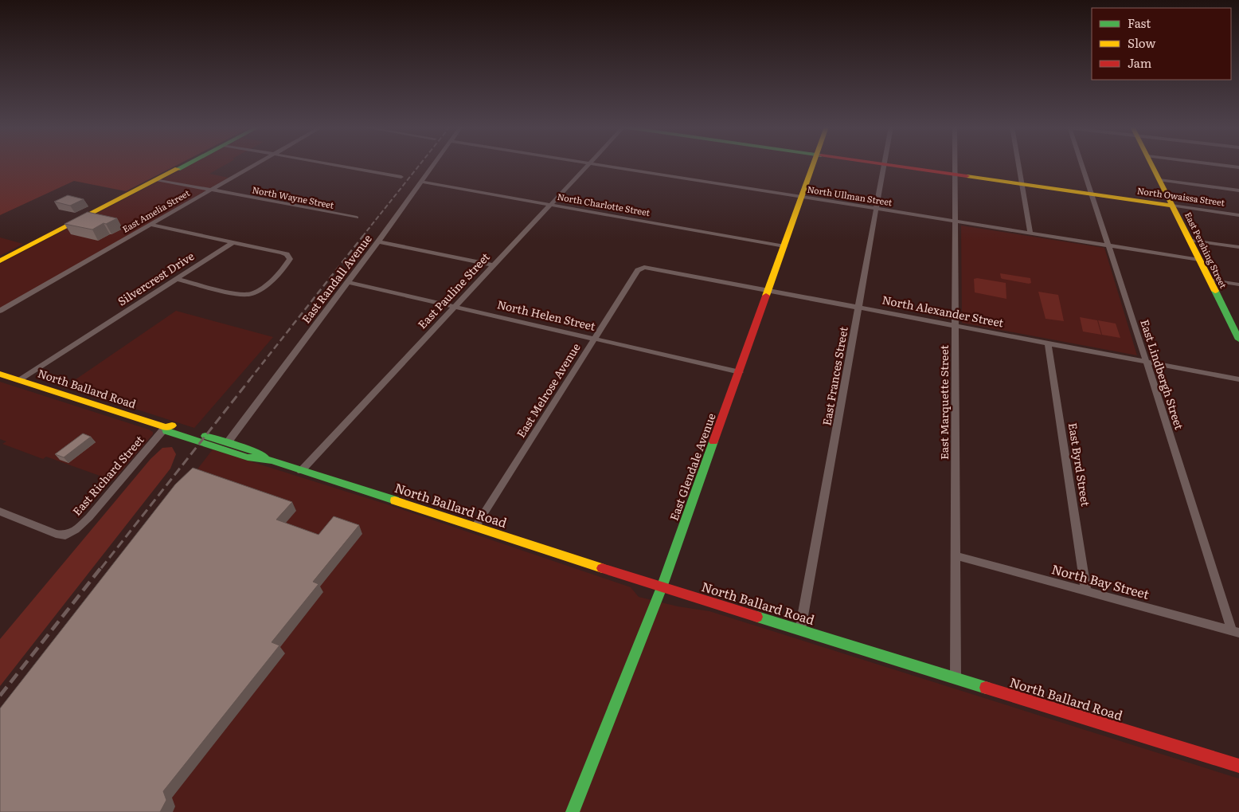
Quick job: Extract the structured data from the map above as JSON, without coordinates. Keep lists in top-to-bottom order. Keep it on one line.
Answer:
{"streets":{"street":["North Ullman Street","North Owaissa Street","North Wayne Street","North Charlotte Street","East Amelia Street","East Pershing Street","Silvercrest Drive","East Randall Avenue","East Pauline Street","North Alexander Street","North Helen Street","East Lindbergh Street","East Frances Street","North Ballard Road","East Melrose Avenue","East Marquette Street","East Byrd Street","East Glendale Avenue","East Richard Street","North Bay Street"]},"crossings":[["North Ullman Street","East Pershing Street"],["North Ullman Street","East Lindbergh Street"],["North Ullman Street","East Frances Street"],["North Ullman Street","East Marquette Street"],["North Ullman Street","East Glendale Avenue"],["North Owaissa Street","East Pershing Street"],["North Owaissa Street","East Lindbergh Street"],["North Owaissa Street","East Marquette Street"],["North Wayne Street","East Amelia Street"],["North Charlotte Street","East Randall Avenue"],["North Charlotte Street","East Pauline Street"],["North Charlotte Street","East Glendale Avenue"],["East Amelia Street","Silvercrest Drive"],["Silvercrest Drive","North Ballard Road"],["East Randall Avenue","North Helen Street"],["East Randall Avenue","North Ballard Road"],["East Pauline Street","North Helen Street"],["East Pauline Street","North Ballard Road"],["North Alexander Street","East Lindbergh Street"],["North Alexander Street","East Frances Street"],["North Alexander Street","East Melrose Avenue"],["North Alexander Street","East Marquette Street"],["North Alexander Street","East Byrd Street"],["North Alexander Street","East Glendale Avenue"],["North Helen Street","East Melrose Avenue"],["North Helen Street","East Glendale Avenue"],["East Lindbergh Street","North Bay Street"],["East Frances Street","North Ballard Road"],["North Ballard Road","East Melrose Avenue"],["North Ballard Road","East Marquette Street"],["North Ballard Road","East Glendale Avenue"],["North Ballard Road","East Richard Street"],["East Marquette Street","North Bay Street"],["East Byrd Street","North Bay Street"]],"legend":["Fast","Slow","Jam"]}
